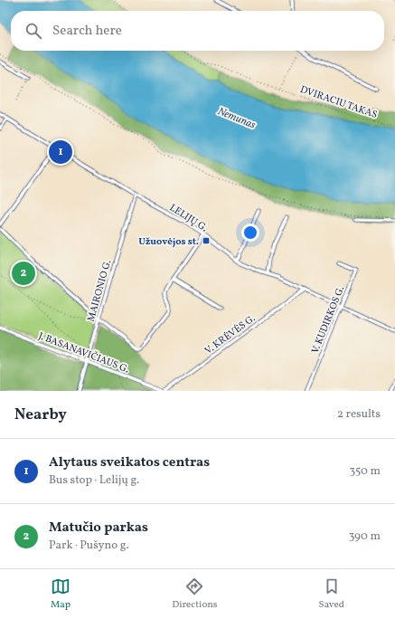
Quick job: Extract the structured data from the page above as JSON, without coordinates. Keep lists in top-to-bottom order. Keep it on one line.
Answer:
{"streets":{"street":["LELIJŲ G.","MAIRONIO G.","V. KUDIRKOS G.","V. KRĖVĖS G.","J. BASANAVIČIAUS G."],"path":["DVIRACIU TAKAS"]},"crossings":[["LELIJŲ G.","MAIRONIO G."],["LELIJŲ G.","V. KUDIRKOS G."],["LELIJŲ G.","V. KRĖVĖS G."],["MAIRONIO G.","J. BASANAVIČIAUS G."],["V. KRĖVĖS G.","J. BASANAVIČIAUS G."]],"water":["Nemunas"],"places":{"transit":["Užuovėjos st."]},"page":{"search":"Search here","pins":["1","2"],"heading":["Nearby","2 results"],"list":[{"mark":"1","name":"Alytaus sveikatos centras","note":"Bus stop · Lelijų g.","value":"350 m"},{"mark":"2","name":"Matučio parkas","note":"Park · Pušyno g.","value":"390 m"}],"nav":["Map","Directions","Saved"]}}
